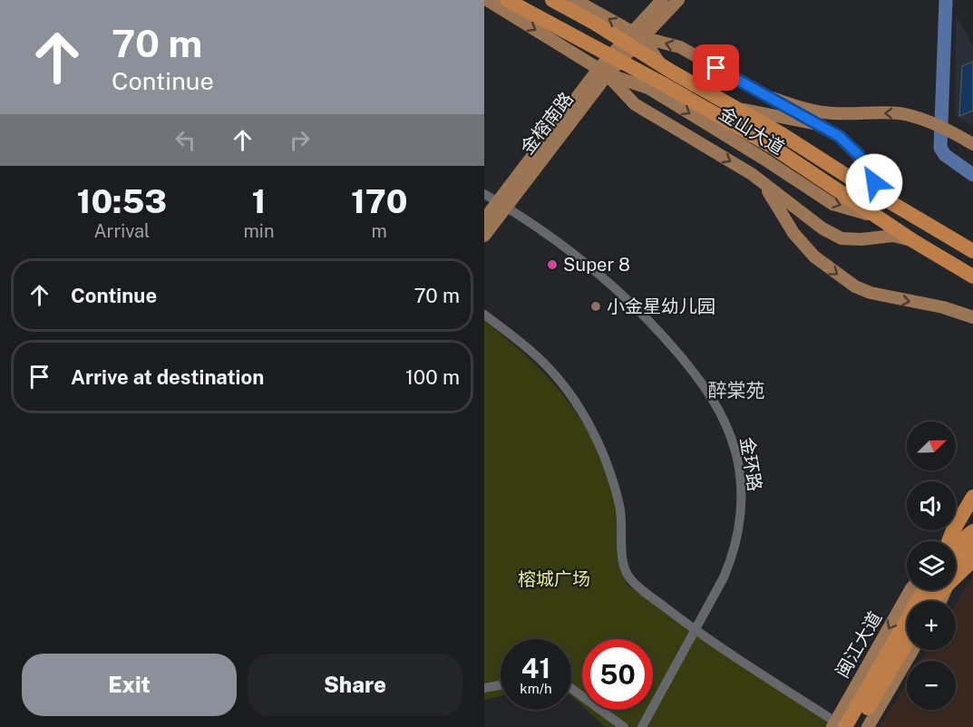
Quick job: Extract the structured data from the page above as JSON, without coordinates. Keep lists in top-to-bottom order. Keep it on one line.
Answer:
{"streets":{"main road":["金榕南路","金山大道","闽江大道"],"street":["金环路"]},"crossings":[["金榕南路","金山大道"],["金榕南路","金环路"]],"districts":["醉棠苑"],"parks":["榕城广场"],"places":["Super 8","小金星幼儿园"],"north":"top right","page":{"turn":["70 m","Continue"],"eta":["10:53","Arrival","1","min","170","m"],"list":[{"name":"Continue","value":"70 m"},{"name":"Arrive at destination","value":"100 m"}],"map_buttons":["+","−"],"speed":"41 km/h","limit":"50","buttons":["Exit","Share"]}}
